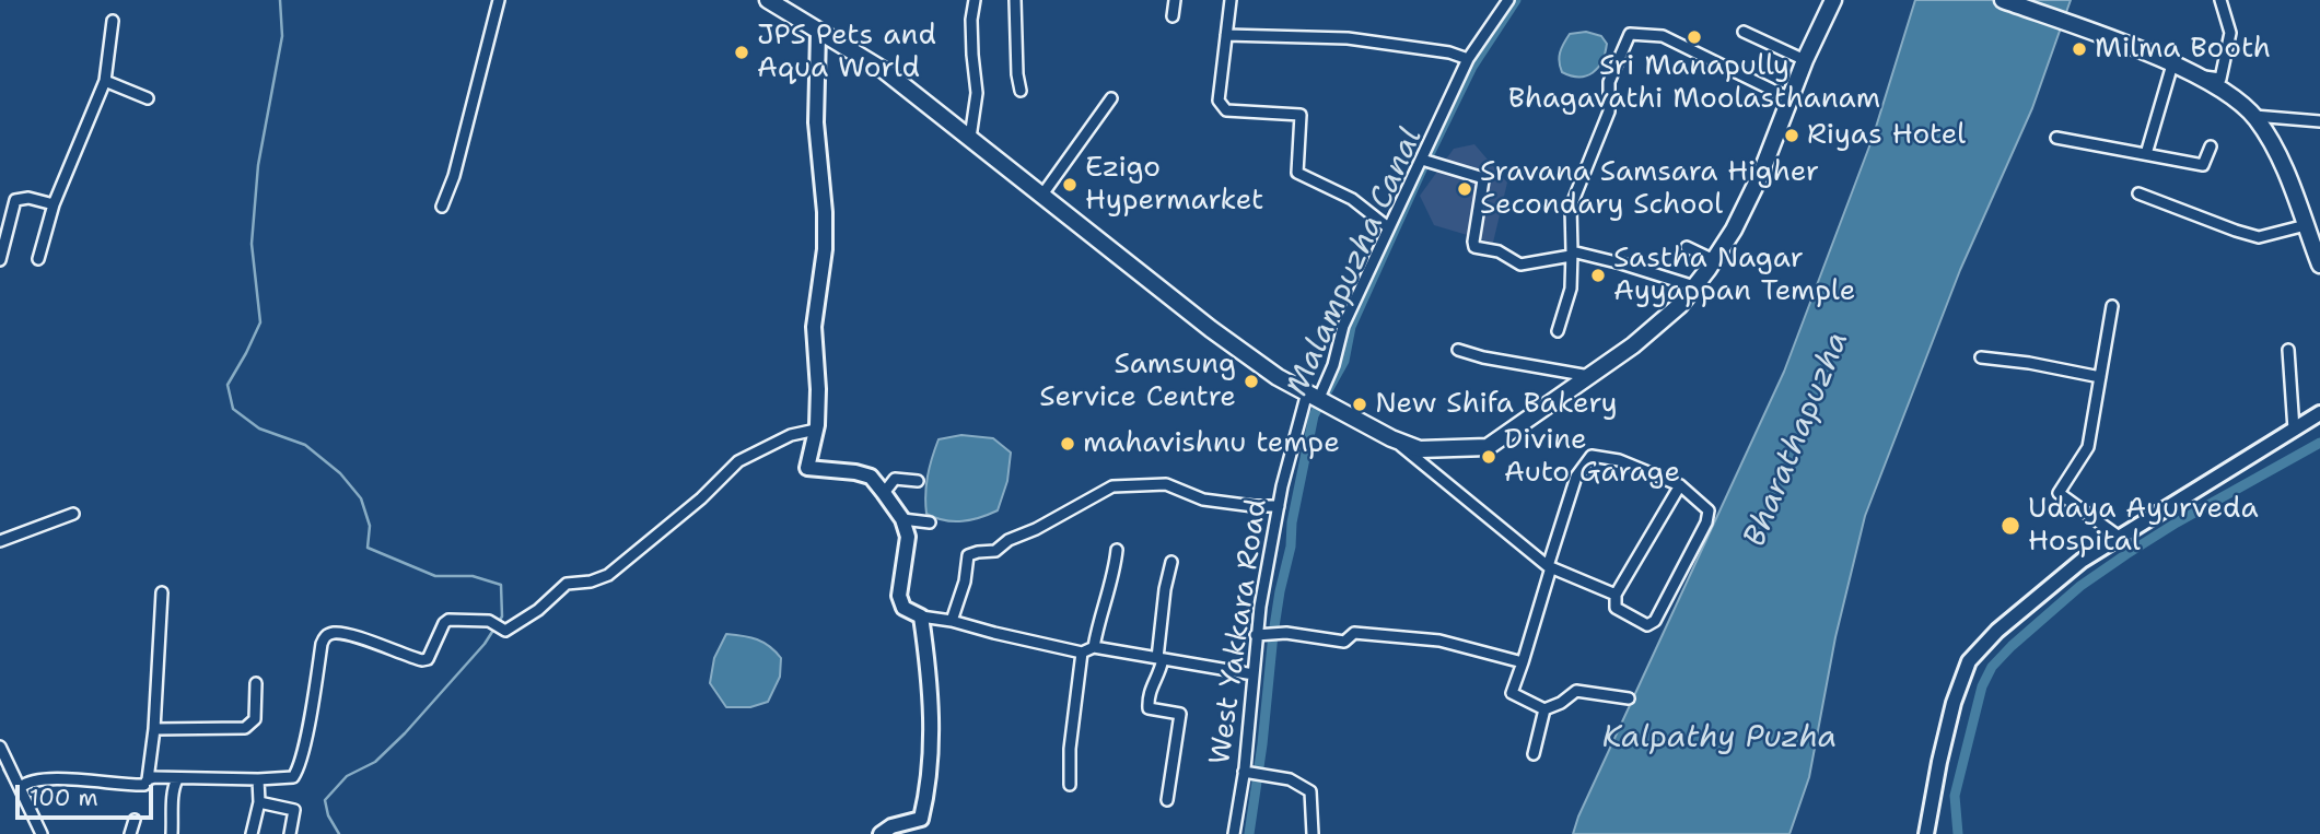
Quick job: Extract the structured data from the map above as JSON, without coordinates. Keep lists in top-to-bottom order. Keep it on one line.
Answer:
{"streets":{"street":["West Yakkara Road"]},"water":["Malampuzha Canal","Bharathapuzha","Kalpathy Puzha"],"places":["Sri Manapully Bhagavathi Moolasthanam","Milma Booth","JPS Pets and Aqua World","Riyas Hotel","Ezigo Hypermarket","Sravana Samsara Higher Secondary School","Sastha Nagar Ayyappan Temple","Samsung Service Centre","New Shifa Bakery","mahavishnu tempe","Divine Auto Garage","Udaya Ayurveda Hospital"],"scale_bar":"100 m"}
